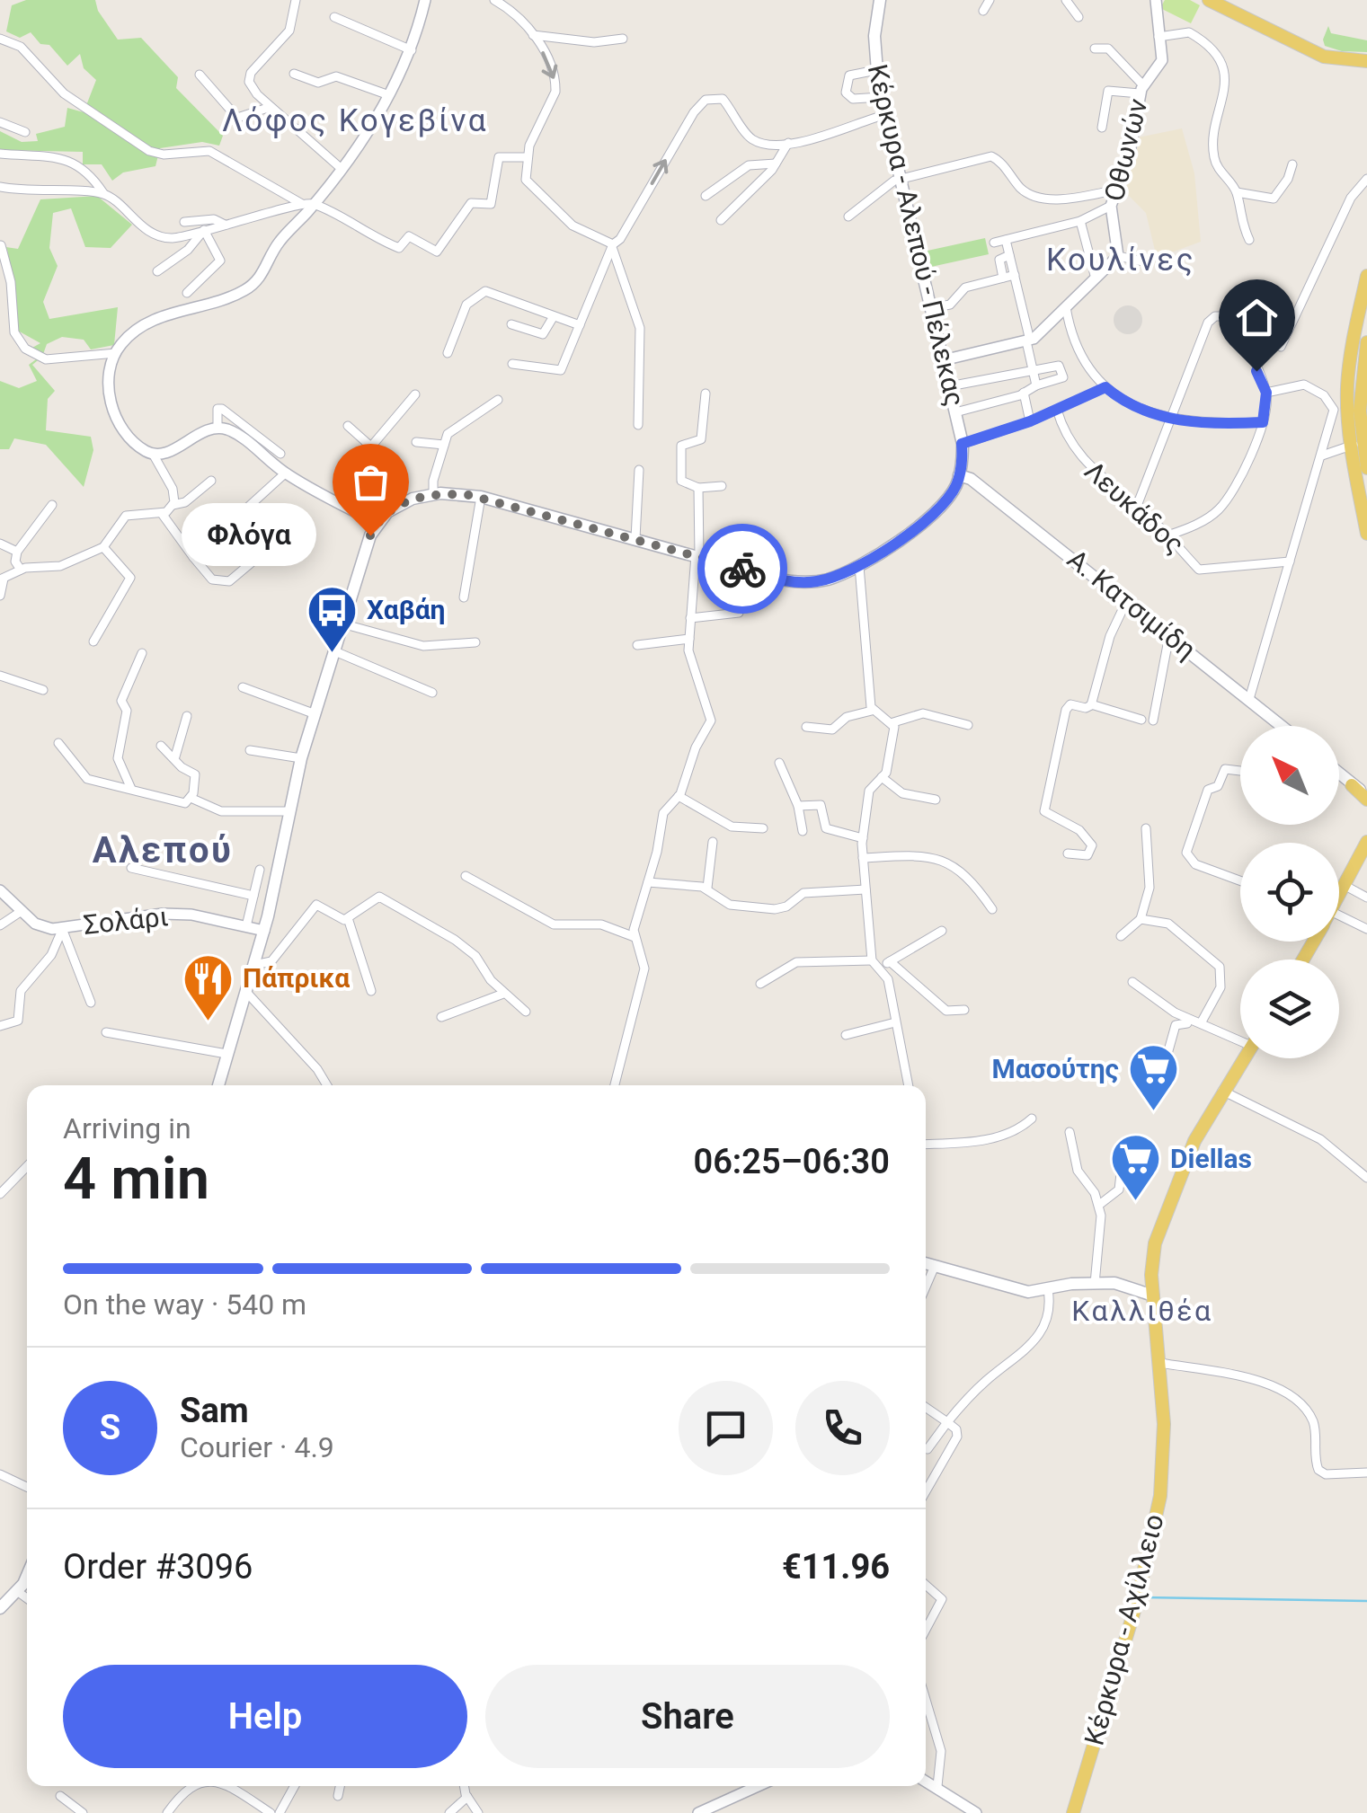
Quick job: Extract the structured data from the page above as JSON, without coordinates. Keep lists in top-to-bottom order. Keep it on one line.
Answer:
{"streets":{"main road":["Κέρκυρα - Αλεπού - Πέλεκας","Α. Κατσιμίδη","Κέρκυρα - Αχίλλειο"],"street":["Οθωνών","Λευκάδος","Σολάρι"]},"crossings":[["Κέρκυρα - Αλεπού - Πέλεκας","Α. Κατσιμίδη"]],"districts":["Λόφος Κογεβίνα","Κουλίνες","Αλεπού","Καλλιθέα"],"places":{"other":["Φλόγα"],"bus stop":["Χαβάη"],"restaurant":["Πάπρικα"],"supermarket":["Μασούτης","Diellas"]},"north":"top left","page":{"bubble":"Φλόγα","heading":["4 min","Arriving in","06:25–06:30"],"panel":["Sam","Courier · 4.9","Order #3096","€11.96"],"bar":"On the way · 540 m","round":"S","buttons":["Help","Share"]}}
